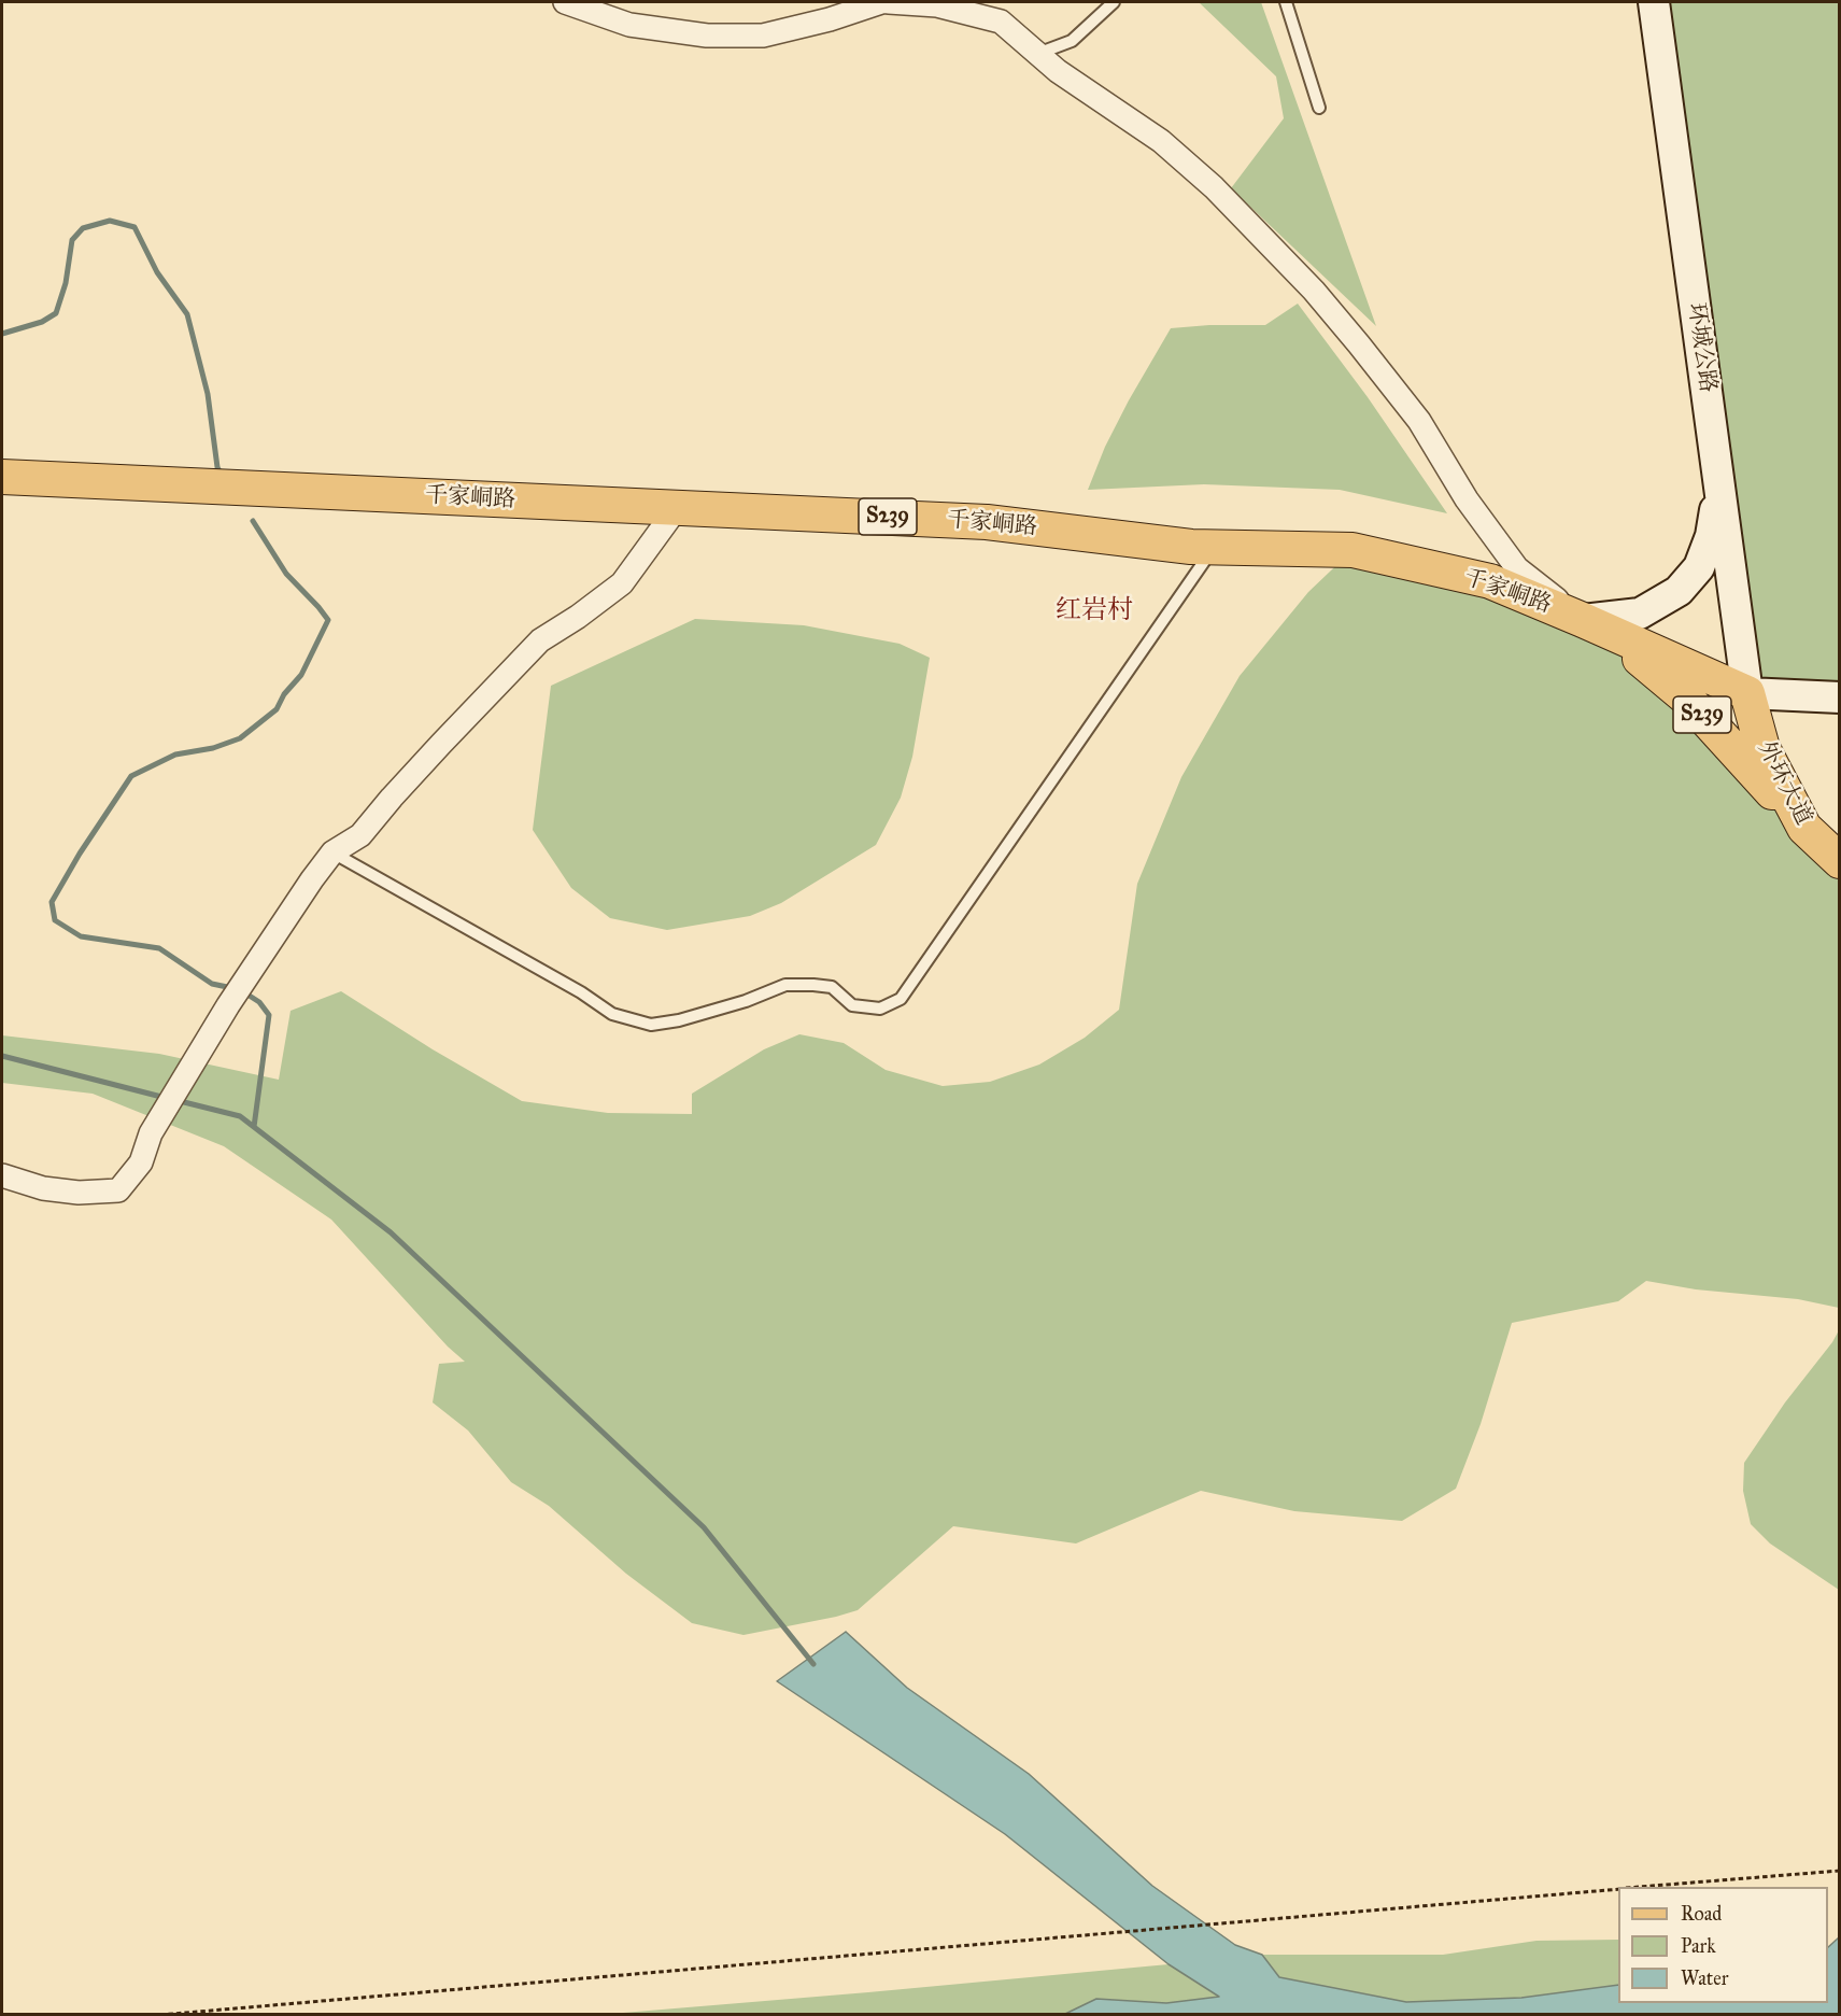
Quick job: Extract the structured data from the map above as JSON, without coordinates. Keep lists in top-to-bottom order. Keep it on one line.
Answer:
{"streets":{"main road":["环城公路","千家峒路","S239","外环大道"]},"crossings":[["环城公路","千家峒路"],["环城公路","外环大道"],["千家峒路","S239"],["千家峒路","外环大道"],["S239","外环大道"]],"districts":["红岩村"],"legend":["Road","Park","Water"]}
